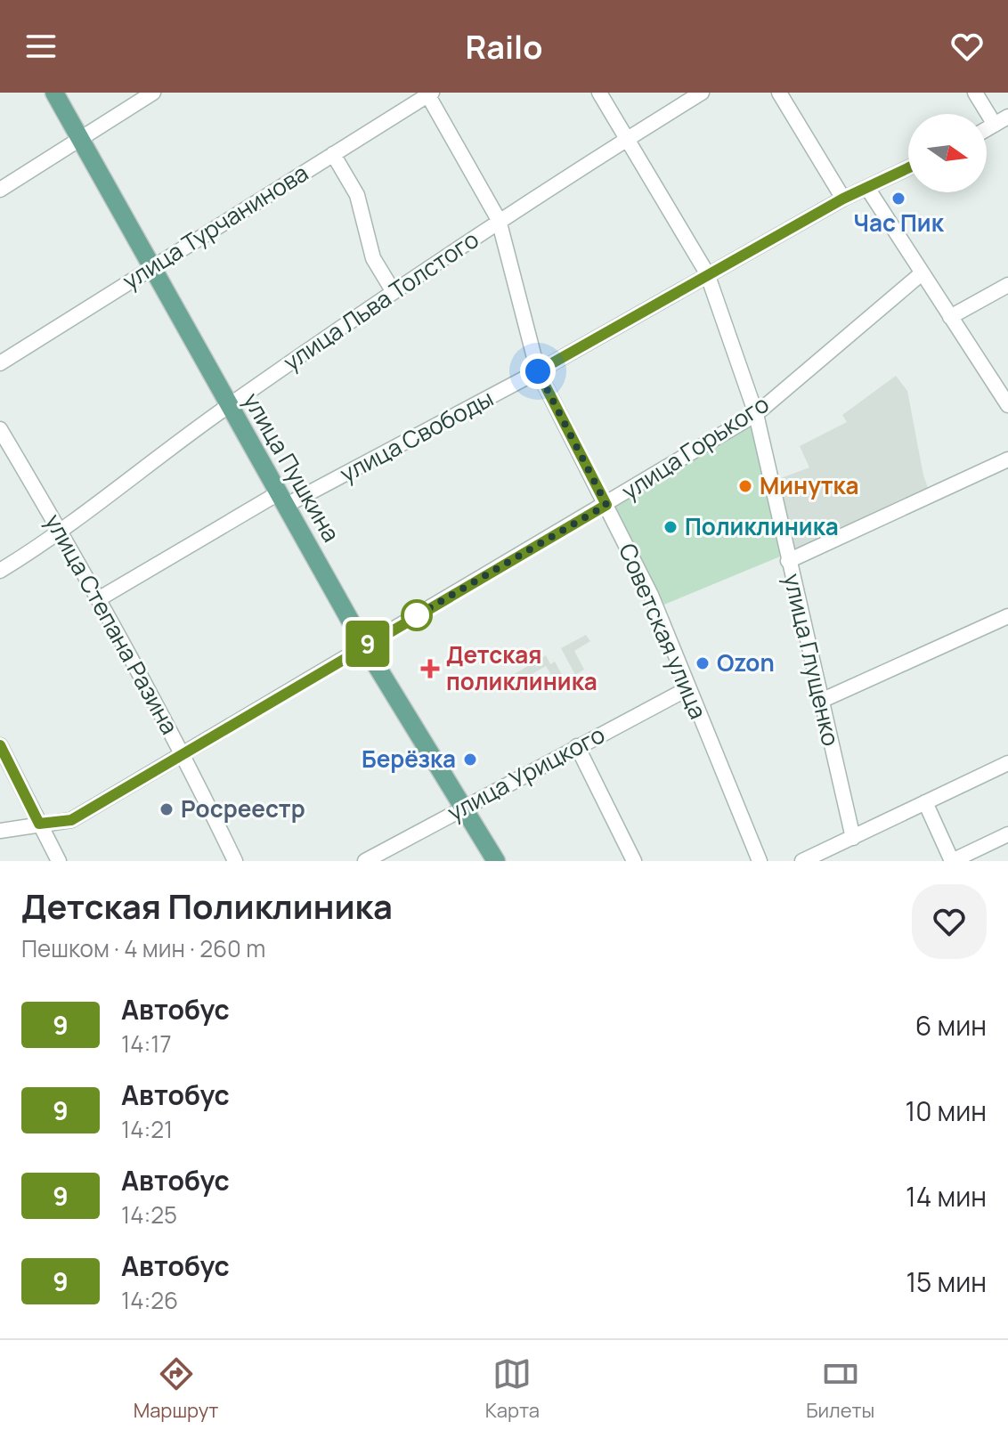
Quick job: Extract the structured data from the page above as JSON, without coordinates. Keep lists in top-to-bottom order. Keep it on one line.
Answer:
{"streets":{"main road":["улица Пушкина"],"street":["улица Турчанинова","улица Льва Толстого","улица Свободы","улица Горького","улица Степана Разина","Советская улица","улица Глущенко","улица Урицкого"]},"crossings":[["улица Турчанинова","улица Пушкина"],["улица Турчанинова","Советская улица"],["улица Льва Толстого","улица Пушкина"],["улица Льва Толстого","улица Степана Разина"],["улица Льва Толстого","Советская улица"],["улица Льва Толстого","улица Глущенко"],["улица Свободы","улица Пушкина"],["улица Свободы","улица Степана Разина"],["улица Свободы","Советская улица"],["улица Свободы","улица Глущенко"],["улица Горького","улица Пушкина"],["улица Горького","улица Степана Разина"],["улица Горького","Советская улица"],["улица Горького","улица Глущенко"],["улица Пушкина","улица Урицкого"],["Советская улица","улица Урицкого"]],"places":{"other":["Час Пик","Минутка","Поликлиника","Ozon","Берёзка","Росреестр"],"health":["Детская поликлиника"]},"lines":["bus line 9"],"north":"right","page":{"header":"Railo","on_map":"9","heading":["Детская Поликлиника","Пешком · 4 мин · 260 m"],"list":[{"mark":"9","name":"Автобус","note":"14:17","value":"6 мин"},{"mark":"9","name":"Автобус","note":"14:21","value":"10 мин"},{"mark":"9","name":"Автобус","note":"14:25","value":"14 мин"},{"mark":"9","name":"Автобус","note":"14:26","value":"15 мин"}],"tabs":["Маршрут","Карта","Билеты"]}}
